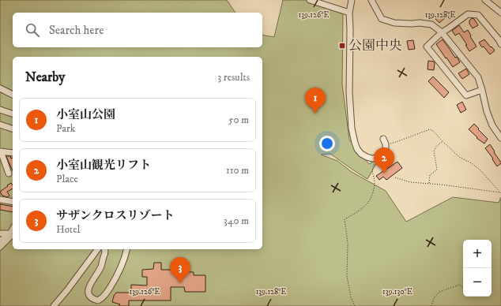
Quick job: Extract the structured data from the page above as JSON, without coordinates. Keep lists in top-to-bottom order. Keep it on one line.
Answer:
{"places":{"transit":["公園中央"]},"page":{"search":"Search here","heading":["Nearby","3 results"],"pins":["1","2","3"],"list":[{"mark":"1","name":"小室山公園","note":"Park","value":"50 m"},{"mark":"2","name":"小室山観光リフト","note":"Place","value":"110 m"},{"mark":"3","name":"サザンクロスリゾート","note":"Hotel","value":"340 m"}],"map_buttons":["+","−"]},"coordinates":["139.126°E","139.128°E","139.130°E"]}
